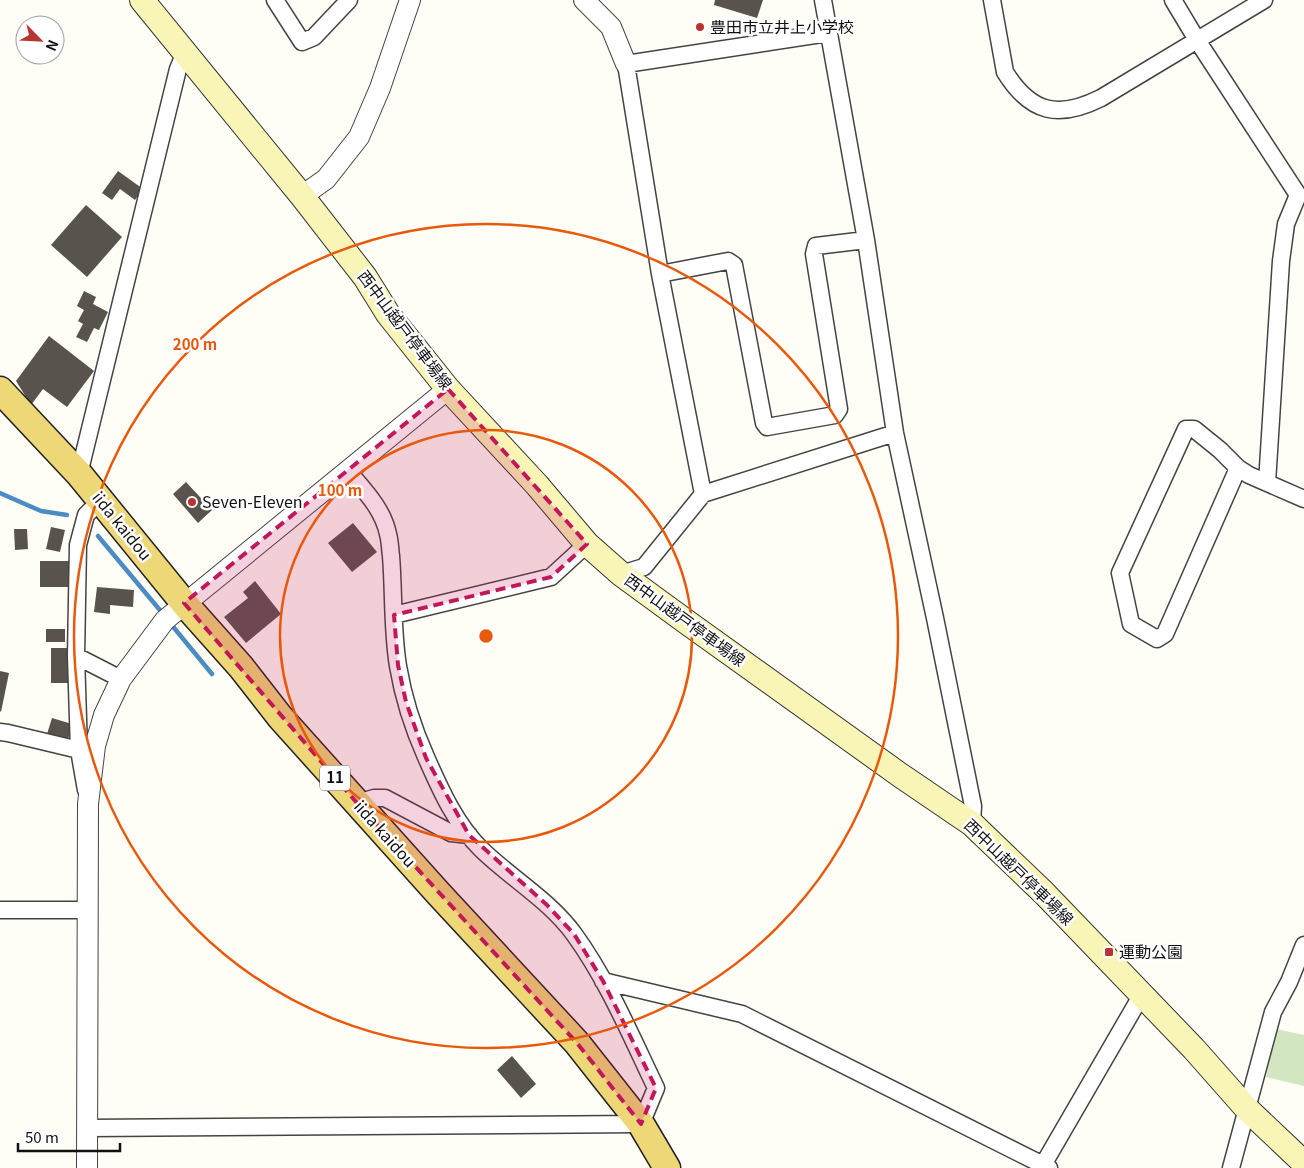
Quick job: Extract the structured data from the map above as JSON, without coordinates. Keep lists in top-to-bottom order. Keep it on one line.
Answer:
{"streets":{"main road":["西中山越戸停車場線","iida kaidou","11"]},"places":{"other":["豊田市立井上小学校","Seven-Eleven"],"transit":["運動公園"]},"scale_bar":"50 m","north":"bottom right","rings":["200 m","100 m"]}
